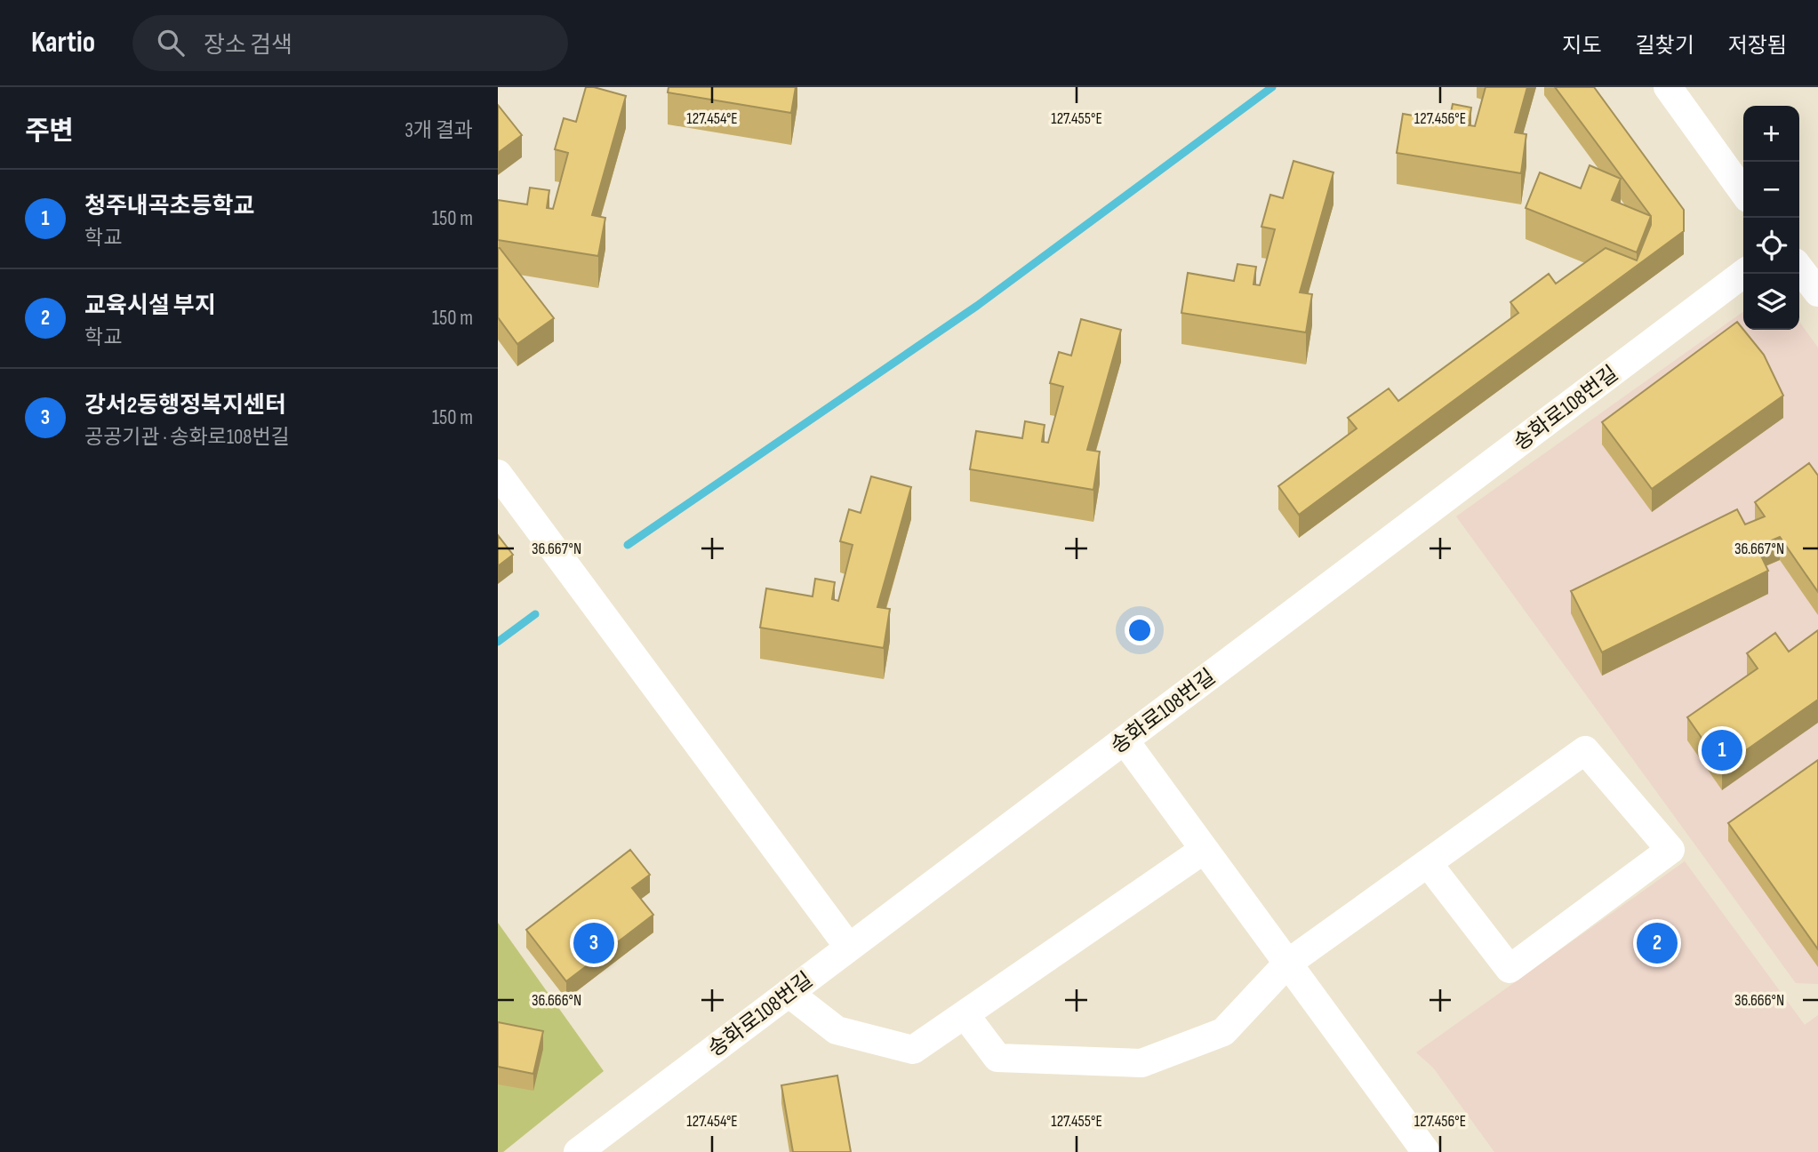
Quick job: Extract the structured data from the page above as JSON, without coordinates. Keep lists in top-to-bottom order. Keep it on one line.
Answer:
{"streets":{"street":["송화로108번길"]},"page":{"header":"Kartio","search":"장소 검색","nav":["지도","길찾기","저장됨"],"heading":["주변","3개 결과"],"map_buttons":["+","−"],"list":[{"mark":"1","name":"청주내곡초등학교","note":"학교","value":"150 m"},{"mark":"2","name":"교육시설 부지","note":"학교","value":"150 m"},{"mark":"3","name":"강서2동행정복지센터","note":"공공기관 · 송화로108번길","value":"150 m"}],"pins":["1","2","3"]},"coordinates":["127.454°E","127.455°E","127.456°E","36.667°N","36.666°N"]}
